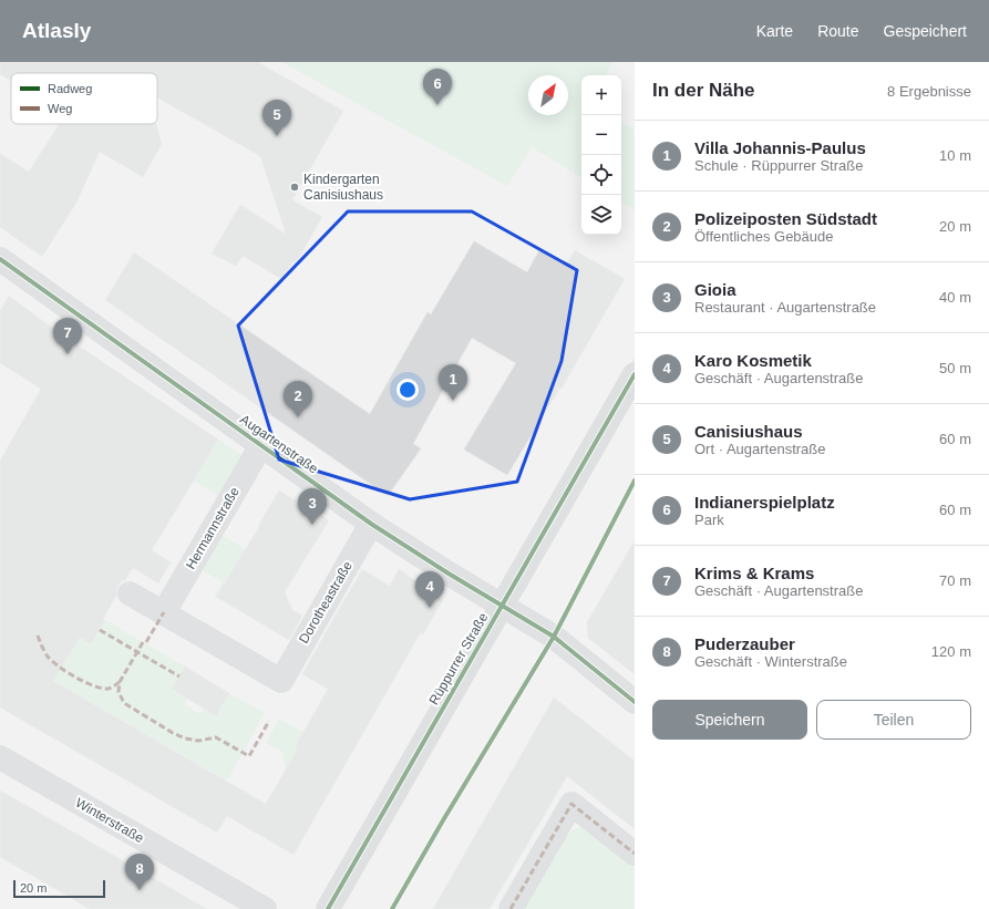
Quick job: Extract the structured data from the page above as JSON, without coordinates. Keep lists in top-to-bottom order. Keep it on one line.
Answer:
{"streets":{"main road":["Rüppurrer Straße"],"street":["Augartenstraße","Hermannstraße","Dorotheastraße","Winterstraße"]},"crossings":[["Augartenstraße","Hermannstraße"],["Augartenstraße","Dorotheastraße"],["Augartenstraße","Rüppurrer Straße"],["Hermannstraße","Dorotheastraße"]],"places":["Kindergarten Canisiushaus"],"legend":["Radweg","Weg"],"scale_bar":"20 m","north":"top right","page":{"header":"Atlasly","nav":["Karte","Route","Gespeichert"],"heading":["In der Nähe","8 Ergebnisse"],"pins":["6","5","7","1","2","3","4","8"],"map_buttons":["+","−"],"list":[{"mark":"1","name":"Villa Johannis-Paulus","note":"Schule · Rüppurrer Straße","value":"10 m"},{"mark":"2","name":"Polizeiposten Südstadt","note":"Öffentliches Gebäude","value":"20 m"},{"mark":"3","name":"Gioia","note":"Restaurant · Augartenstraße","value":"40 m"},{"mark":"4","name":"Karo Kosmetik","note":"Geschäft · Augartenstraße","value":"50 m"},{"mark":"5","name":"Canisiushaus","note":"Ort · Augartenstraße","value":"60 m"},{"mark":"6","name":"Indianerspielplatz","note":"Park","value":"60 m"},{"mark":"7","name":"Krims & Krams","note":"Geschäft · Augartenstraße","value":"70 m"},{"mark":"8","name":"Puderzauber","note":"Geschäft · Winterstraße","value":"120 m"}],"buttons":["Speichern","Teilen"],"scale":"20 m"}}
